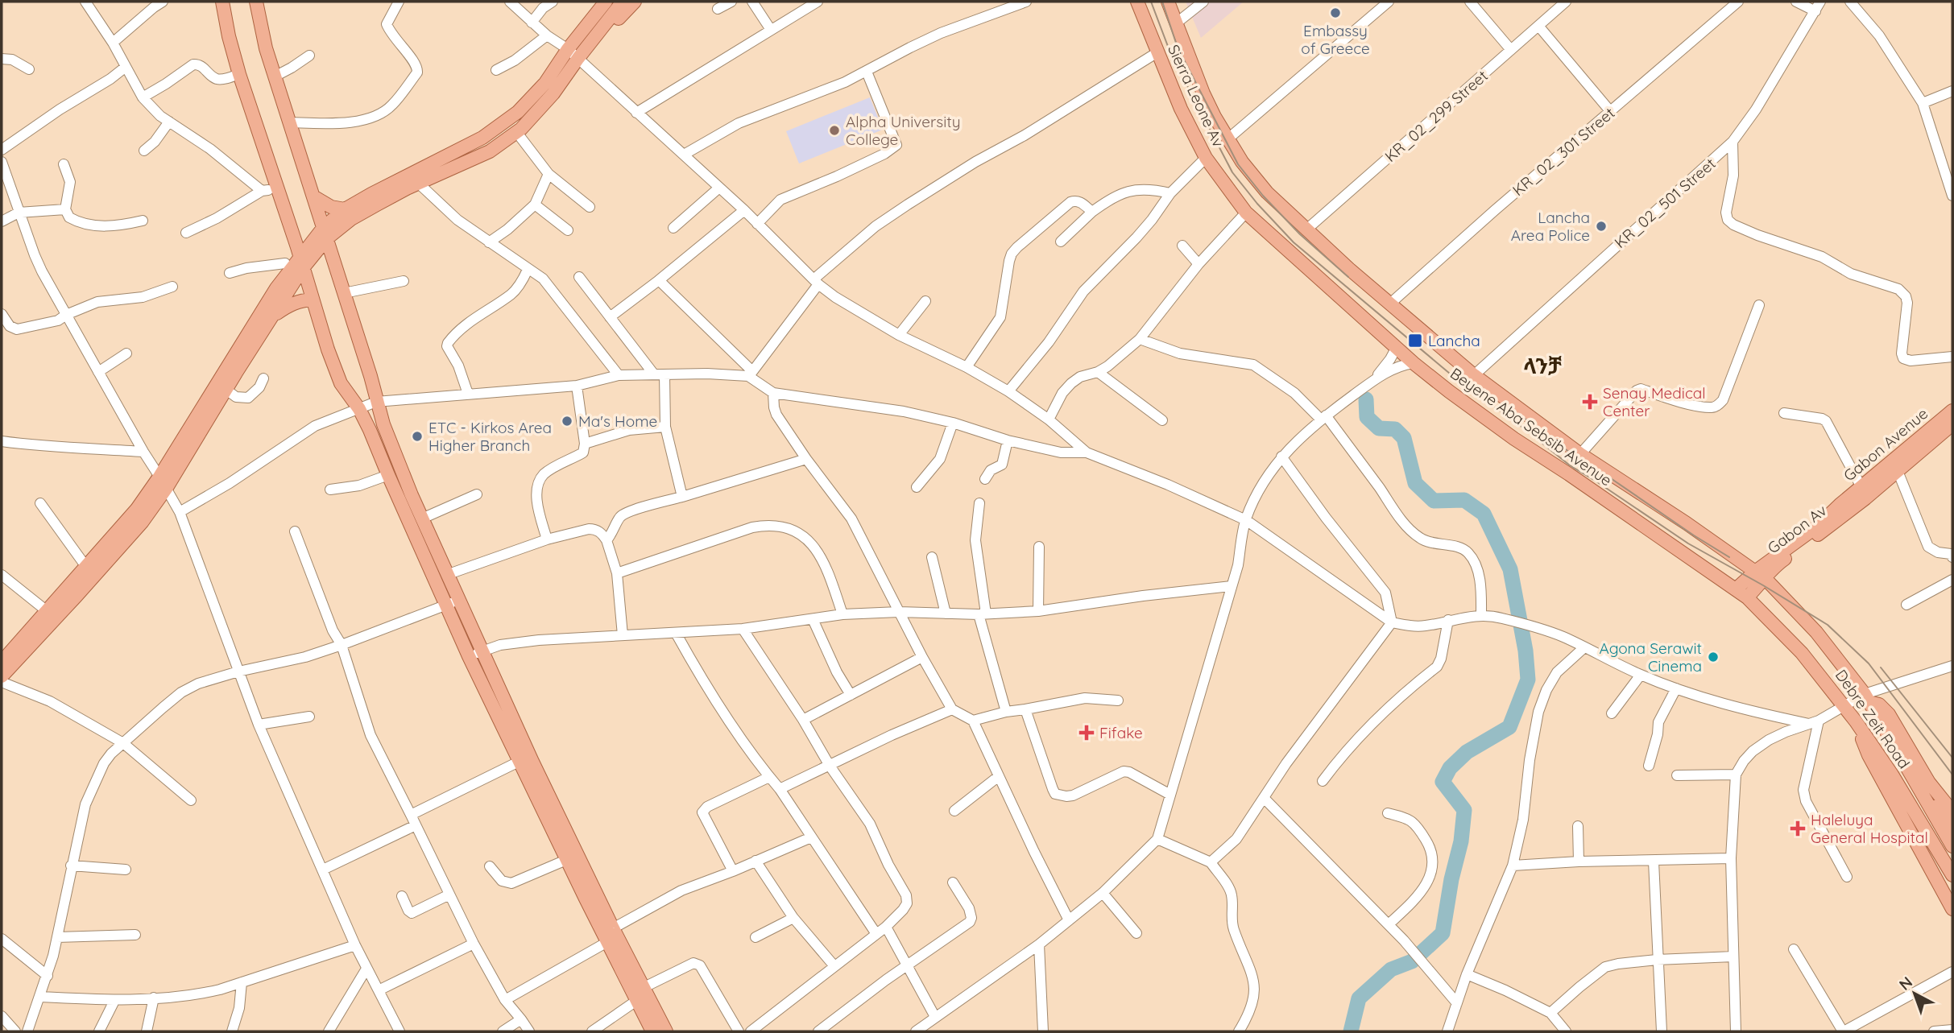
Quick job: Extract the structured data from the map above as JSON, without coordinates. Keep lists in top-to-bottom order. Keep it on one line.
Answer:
{"streets":{"main road":["Sierra Leone Av","Beyene Aba Sebsib Avenue","Gabon Avenue","Gabon Av","Debre Zeit Road"],"street":["KR_02_299 Street","KR_02_301 Street","KR_02_501 Street"]},"crossings":[["Sierra Leone Av","KR_02_299 Street"],["Sierra Leone Av","Beyene Aba Sebsib Avenue"],["KR_02_299 Street","Beyene Aba Sebsib Avenue"],["KR_02_301 Street","Beyene Aba Sebsib Avenue"],["KR_02_501 Street","Beyene Aba Sebsib Avenue"],["Beyene Aba Sebsib Avenue","Gabon Av"],["Beyene Aba Sebsib Avenue","Debre Zeit Road"],["Gabon Avenue","Gabon Av"],["Gabon Av","Debre Zeit Road"]],"districts":["ላንቻ"],"places":{"other":["Embassy of Greece","Alpha University College","Lancha Area Police","Ma's Home","ETC - Kirkos Area Higher Branch","Agona Serawit Cinema"],"transit":["Lancha"],"health":["Senay Medical Center","Fifake","Haleluya General Hospital"]},"north":"top left"}
